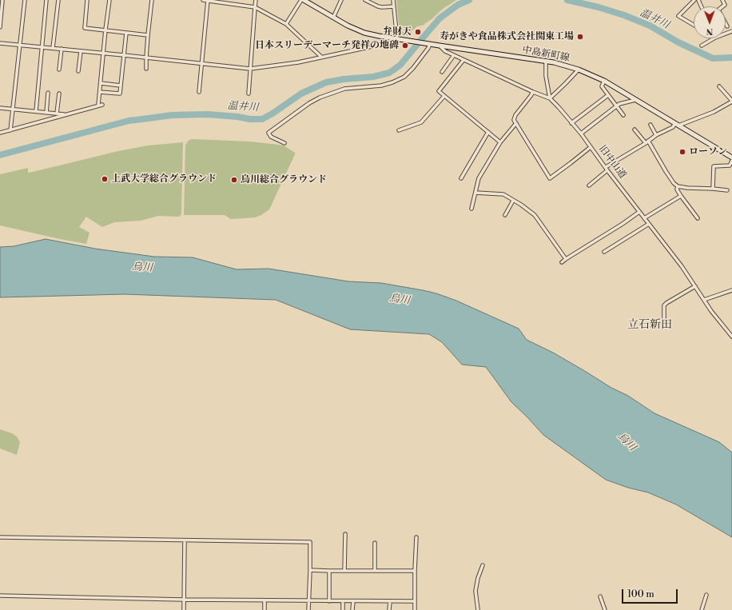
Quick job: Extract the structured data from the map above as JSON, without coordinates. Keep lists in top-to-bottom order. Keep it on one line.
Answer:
{"streets":{"main road":["中島新町線"],"street":["旧中山道"]},"crossings":[["中島新町線","旧中山道"]],"districts":["立石新田"],"water":["温井川","烏川"],"places":["弁財天","寿がきや食品株式会社関東工場","日本スリーデーマーチ発祥の地碑","ローソン","上武大学総合グラウンド","烏川総合グラウンド"],"scale_bar":"100 m","north":"bottom"}
